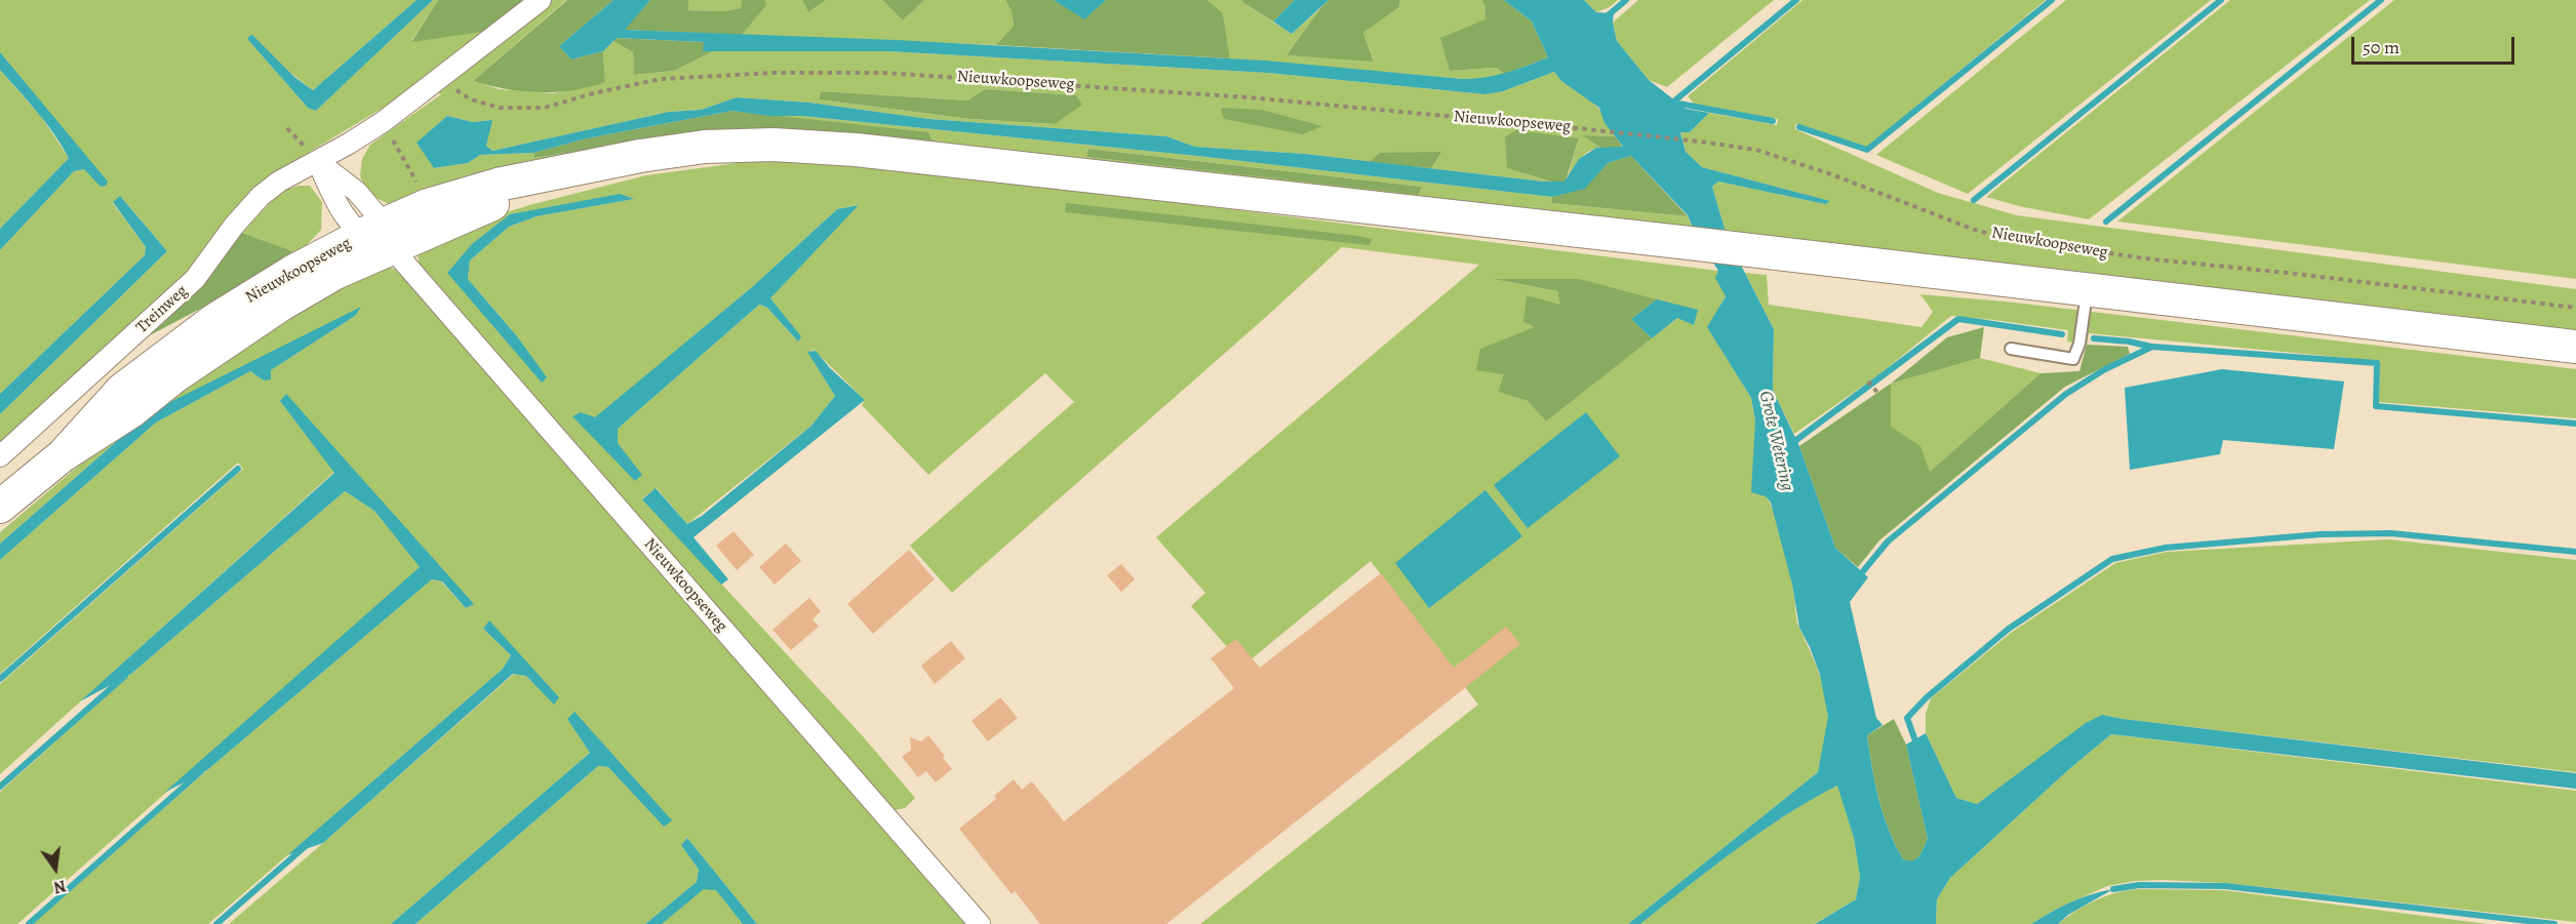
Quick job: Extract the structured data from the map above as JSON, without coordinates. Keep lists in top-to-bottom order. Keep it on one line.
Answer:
{"streets":{"main road":["Nieuwkoopseweg"],"street":["Treinweg"]},"crossings":[["Nieuwkoopseweg","Treinweg"]],"water":["Grote Wetering"],"scale_bar":"50 m","north":"bottom"}
